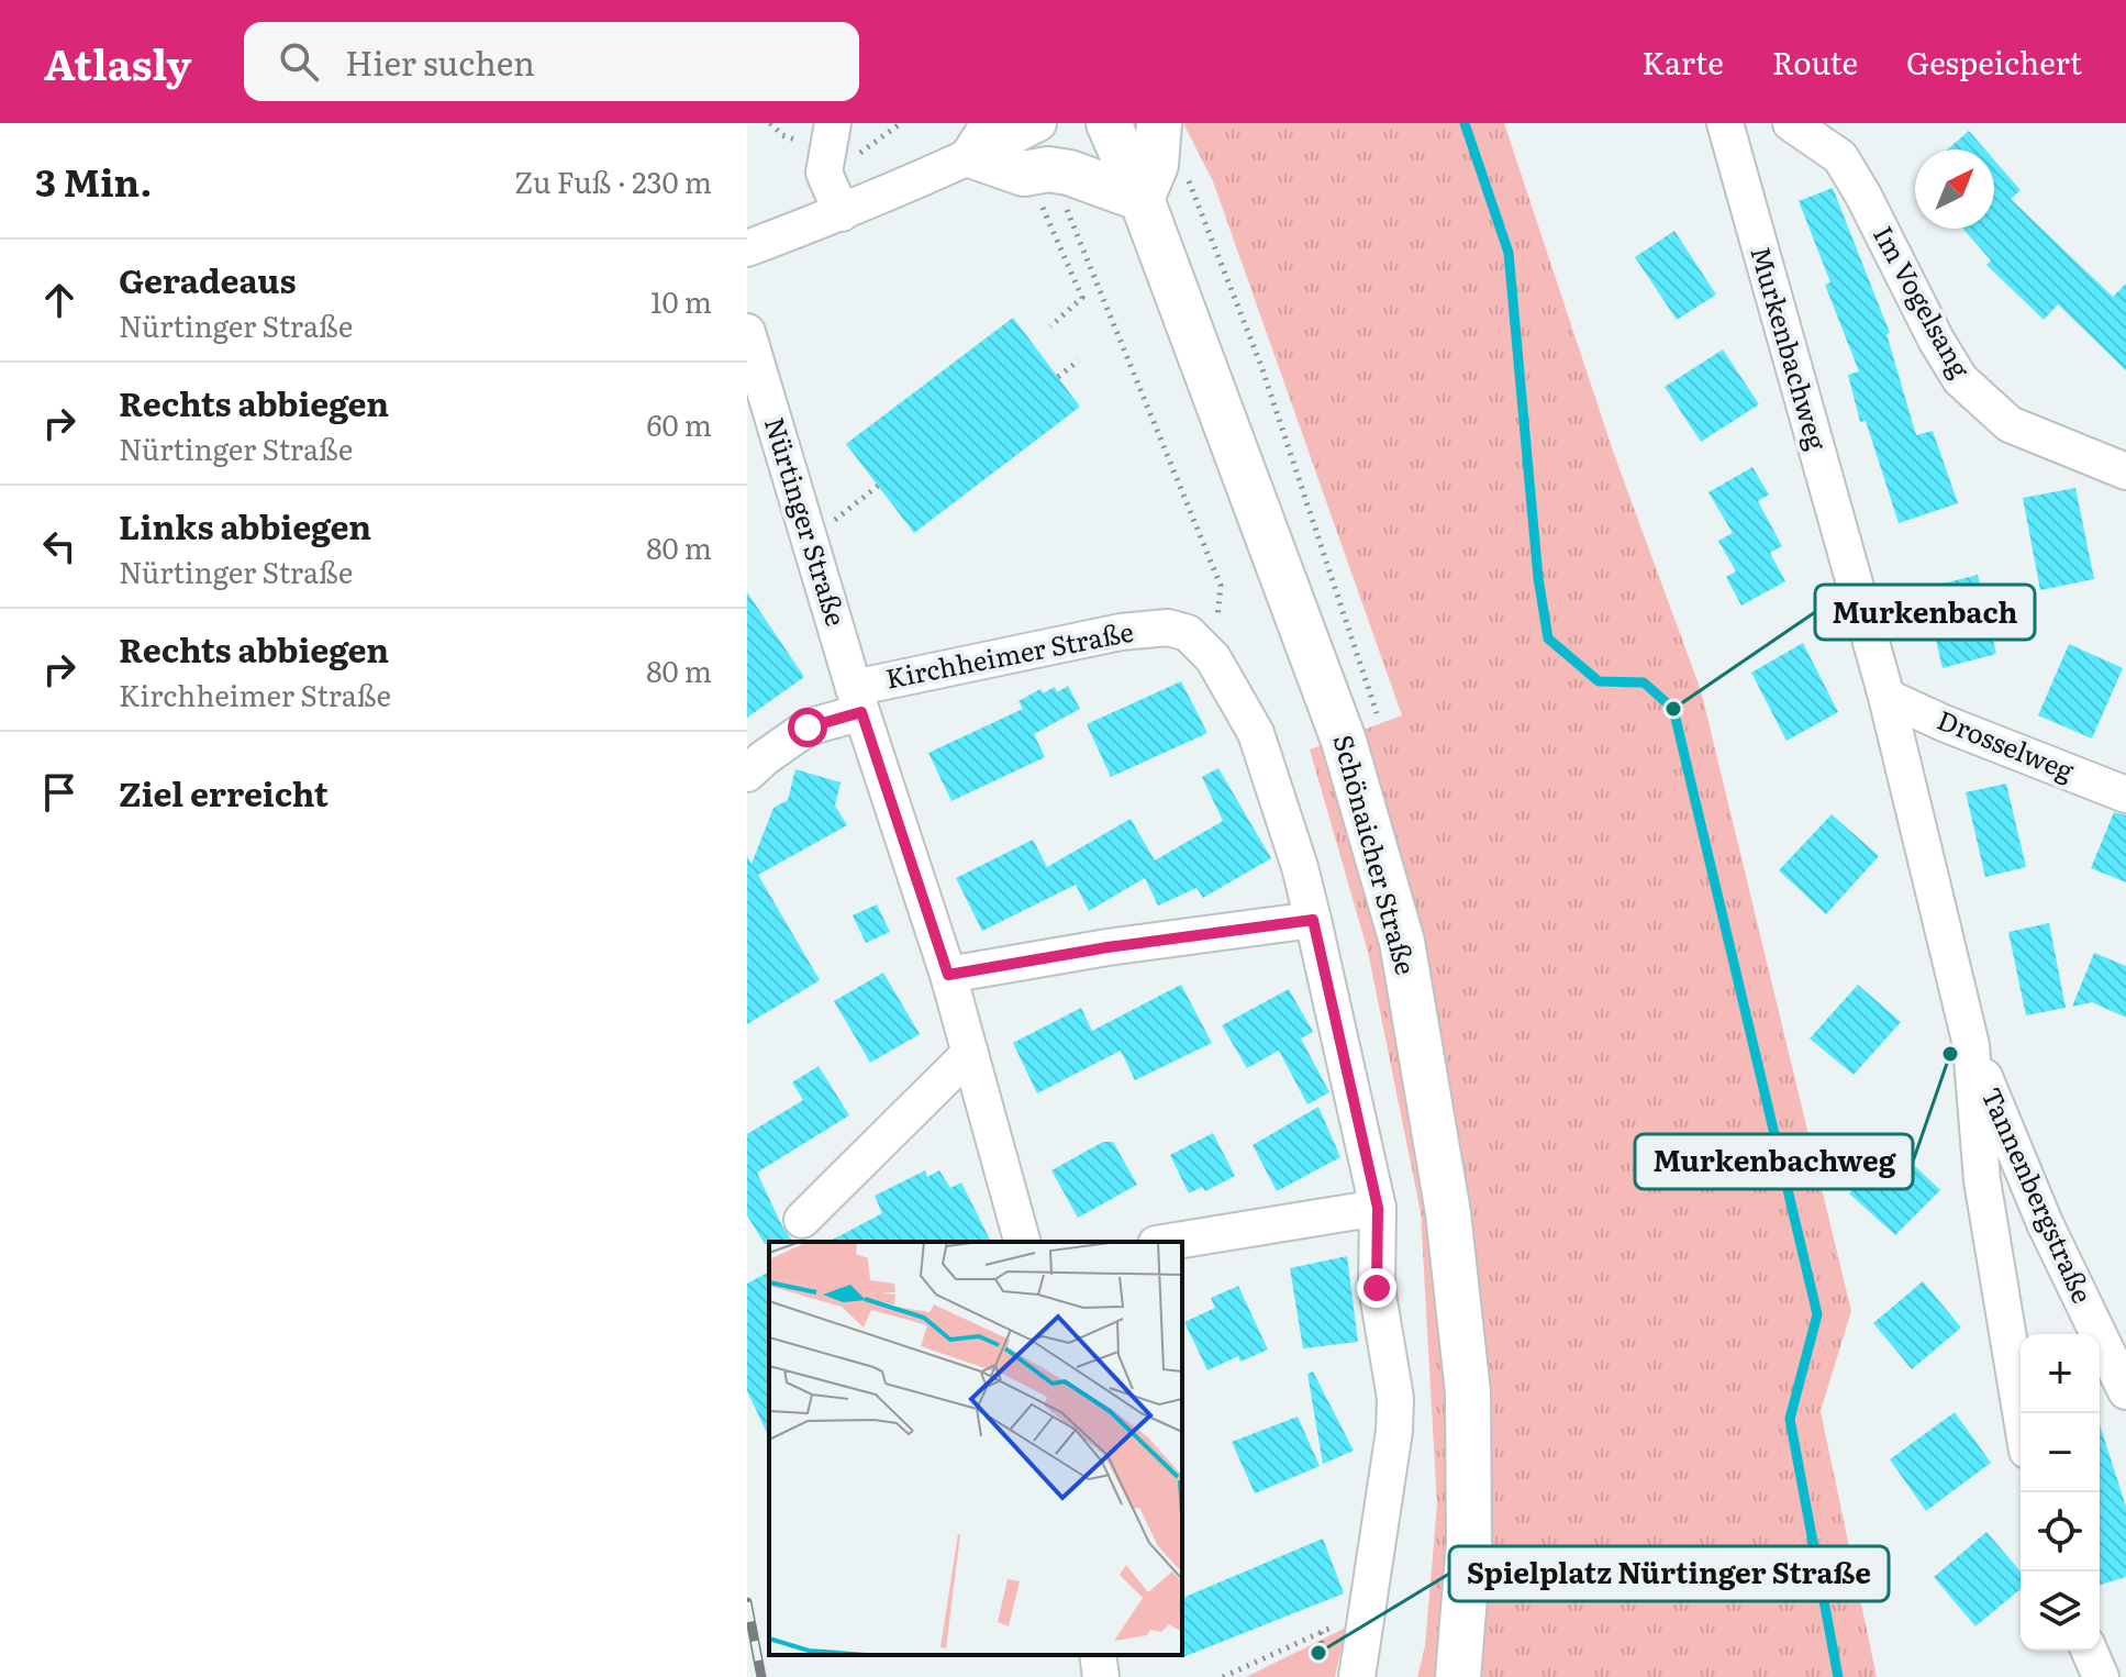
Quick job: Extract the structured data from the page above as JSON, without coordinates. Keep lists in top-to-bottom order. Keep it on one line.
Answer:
{"streets":{"main road":["Schönaicher Straße"],"street":["Im Vogelsang","Murkenbachweg","Nürtinger Straße","Kirchheimer Straße","Drosselweg","Tannenbergstraße"]},"crossings":[["Murkenbachweg","Drosselweg"],["Murkenbachweg","Tannenbergstraße"],["Nürtinger Straße","Kirchheimer Straße"]],"places":["Murkenbach","Murkenbachweg","Spielplatz Nürtinger Straße"],"north":"top right","page":{"header":"Atlasly","search":"Hier suchen","nav":["Karte","Route","Gespeichert"],"heading":["3 Min.","Zu Fuß · 230 m"],"list":[["Geradeaus","Nürtinger Straße","10 m"],["Rechts abbiegen","Nürtinger Straße","60 m"],["Links abbiegen","Nürtinger Straße","80 m"],["Rechts abbiegen","Kirchheimer Straße","80 m"],"Ziel erreicht"],"map_buttons":["+","−"]}}
